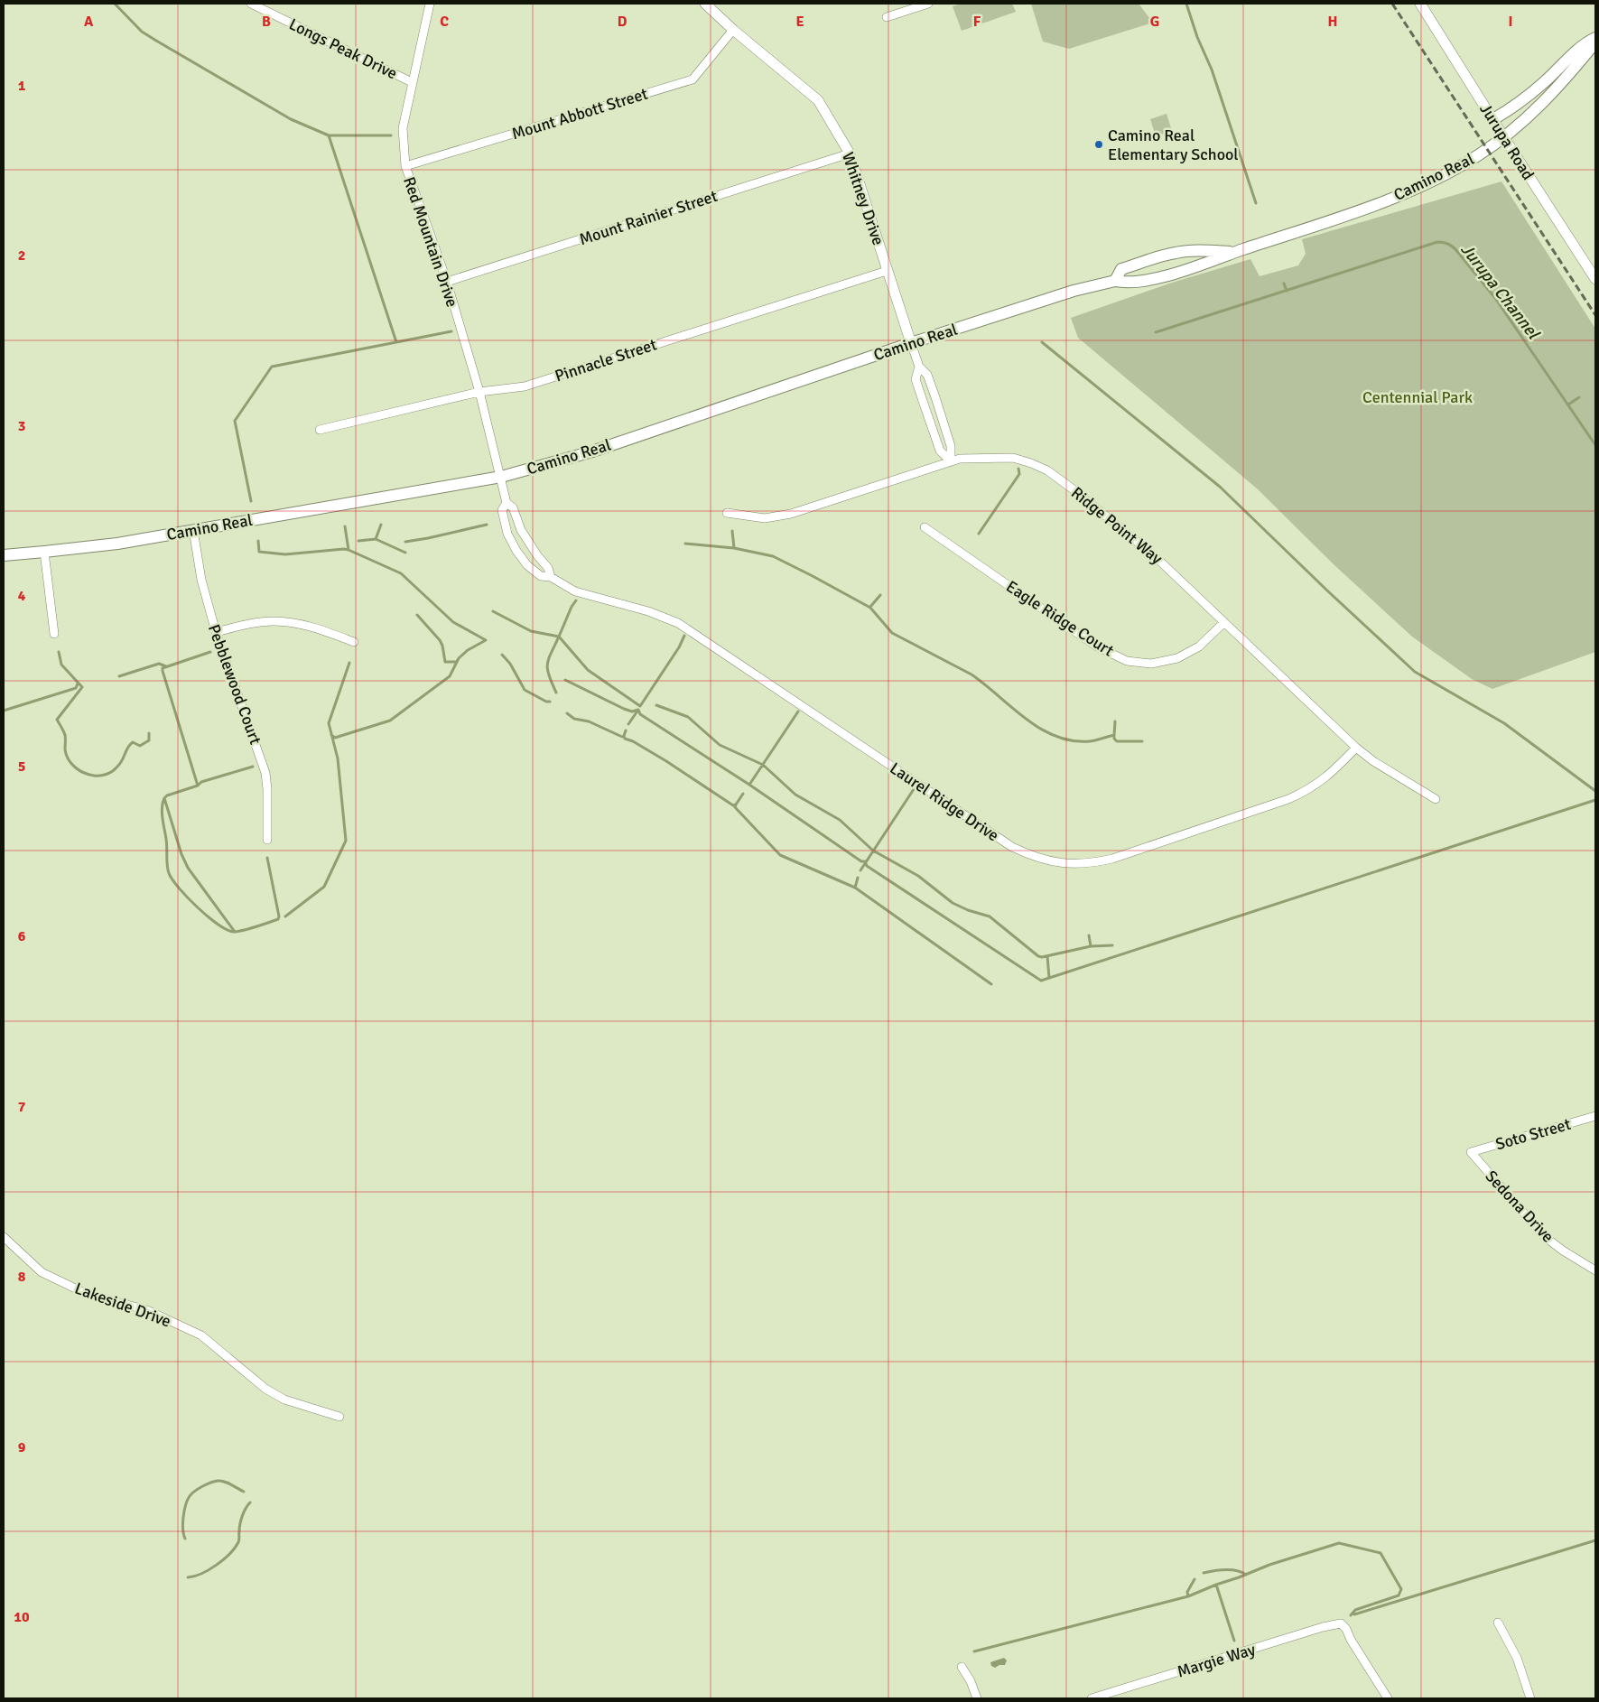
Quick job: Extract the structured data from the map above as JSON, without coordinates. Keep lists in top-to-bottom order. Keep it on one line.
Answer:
{"streets":{"main road":["Camino Real"],"street":["Longs Peak Drive","Mount Abbott Street","Jurupa Road","Whitney Drive","Mount Rainier Street","Red Mountain Drive","Pinnacle Street","Ridge Point Way","Eagle Ridge Court","Pebblewood Court","Laurel Ridge Drive","Soto Street","Sedona Drive","Lakeside Drive","Margie Way"]},"crossings":[["Longs Peak Drive","Red Mountain Drive"],["Mount Abbott Street","Whitney Drive"],["Mount Abbott Street","Red Mountain Drive"],["Jurupa Road","Camino Real"],["Camino Real","Whitney Drive"],["Camino Real","Red Mountain Drive"],["Camino Real","Pebblewood Court"],["Camino Real","Laurel Ridge Drive"],["Whitney Drive","Mount Rainier Street"],["Whitney Drive","Pinnacle Street"],["Whitney Drive","Ridge Point Way"],["Mount Rainier Street","Red Mountain Drive"],["Red Mountain Drive","Pinnacle Street"],["Red Mountain Drive","Laurel Ridge Drive"],["Ridge Point Way","Eagle Ridge Court"],["Ridge Point Way","Laurel Ridge Drive"],["Soto Street","Sedona Drive"]],"water":["Jurupa Channel"],"parks":["Centennial Park"],"places":["Camino Real Elementary School"],"grid":{"columns":["A","B","C","D","E","F","G","H","I"],"rows":["1","2","3","4","5","6","7","8","9","10"]}}
